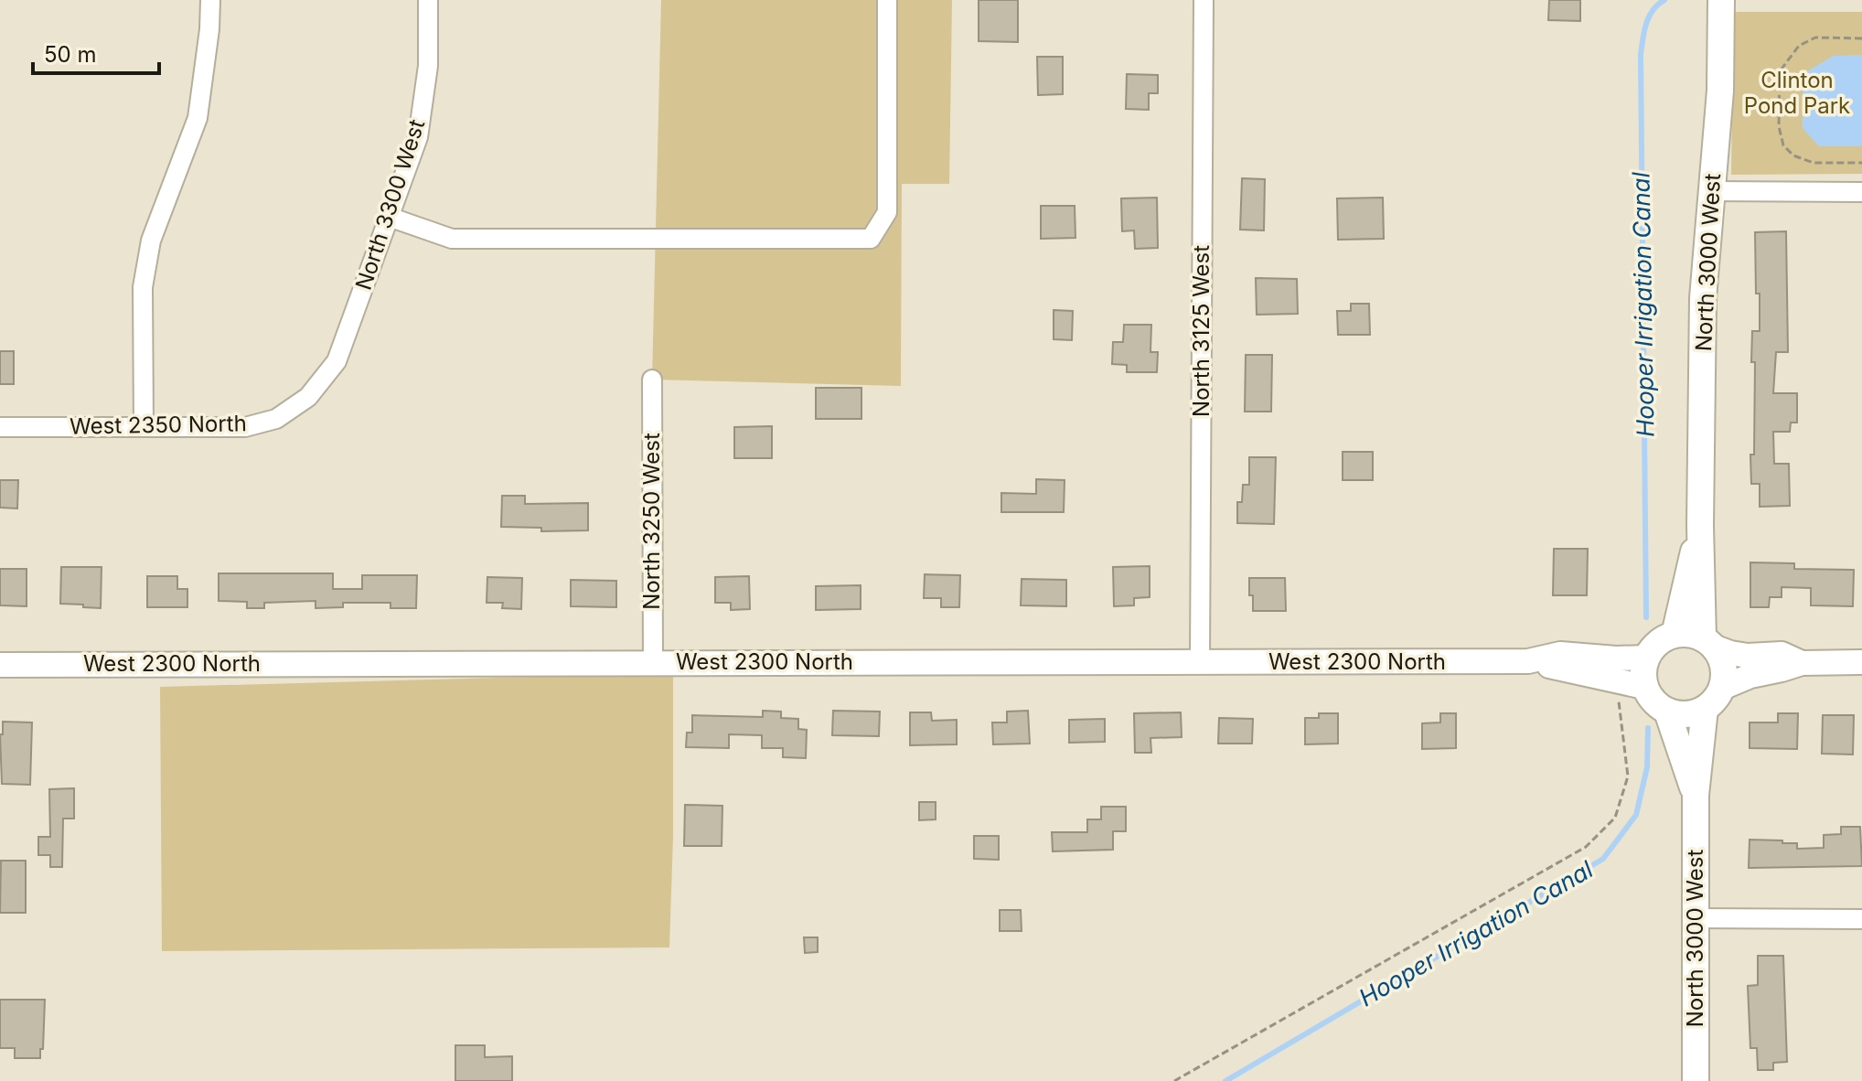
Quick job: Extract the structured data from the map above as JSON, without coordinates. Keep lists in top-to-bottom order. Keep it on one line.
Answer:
{"streets":{"main road":["North 3000 West"],"street":["North 3300 West","North 3125 West","West 2350 North","North 3250 West","West 2300 North"]},"crossings":[["North 3300 West","West 2350 North"],["North 3000 West","West 2300 North"],["North 3125 West","West 2300 North"],["North 3250 West","West 2300 North"]],"water":["Hooper Irrigation Canal"],"parks":["Clinton Pond Park"],"scale_bar":"50 m"}
